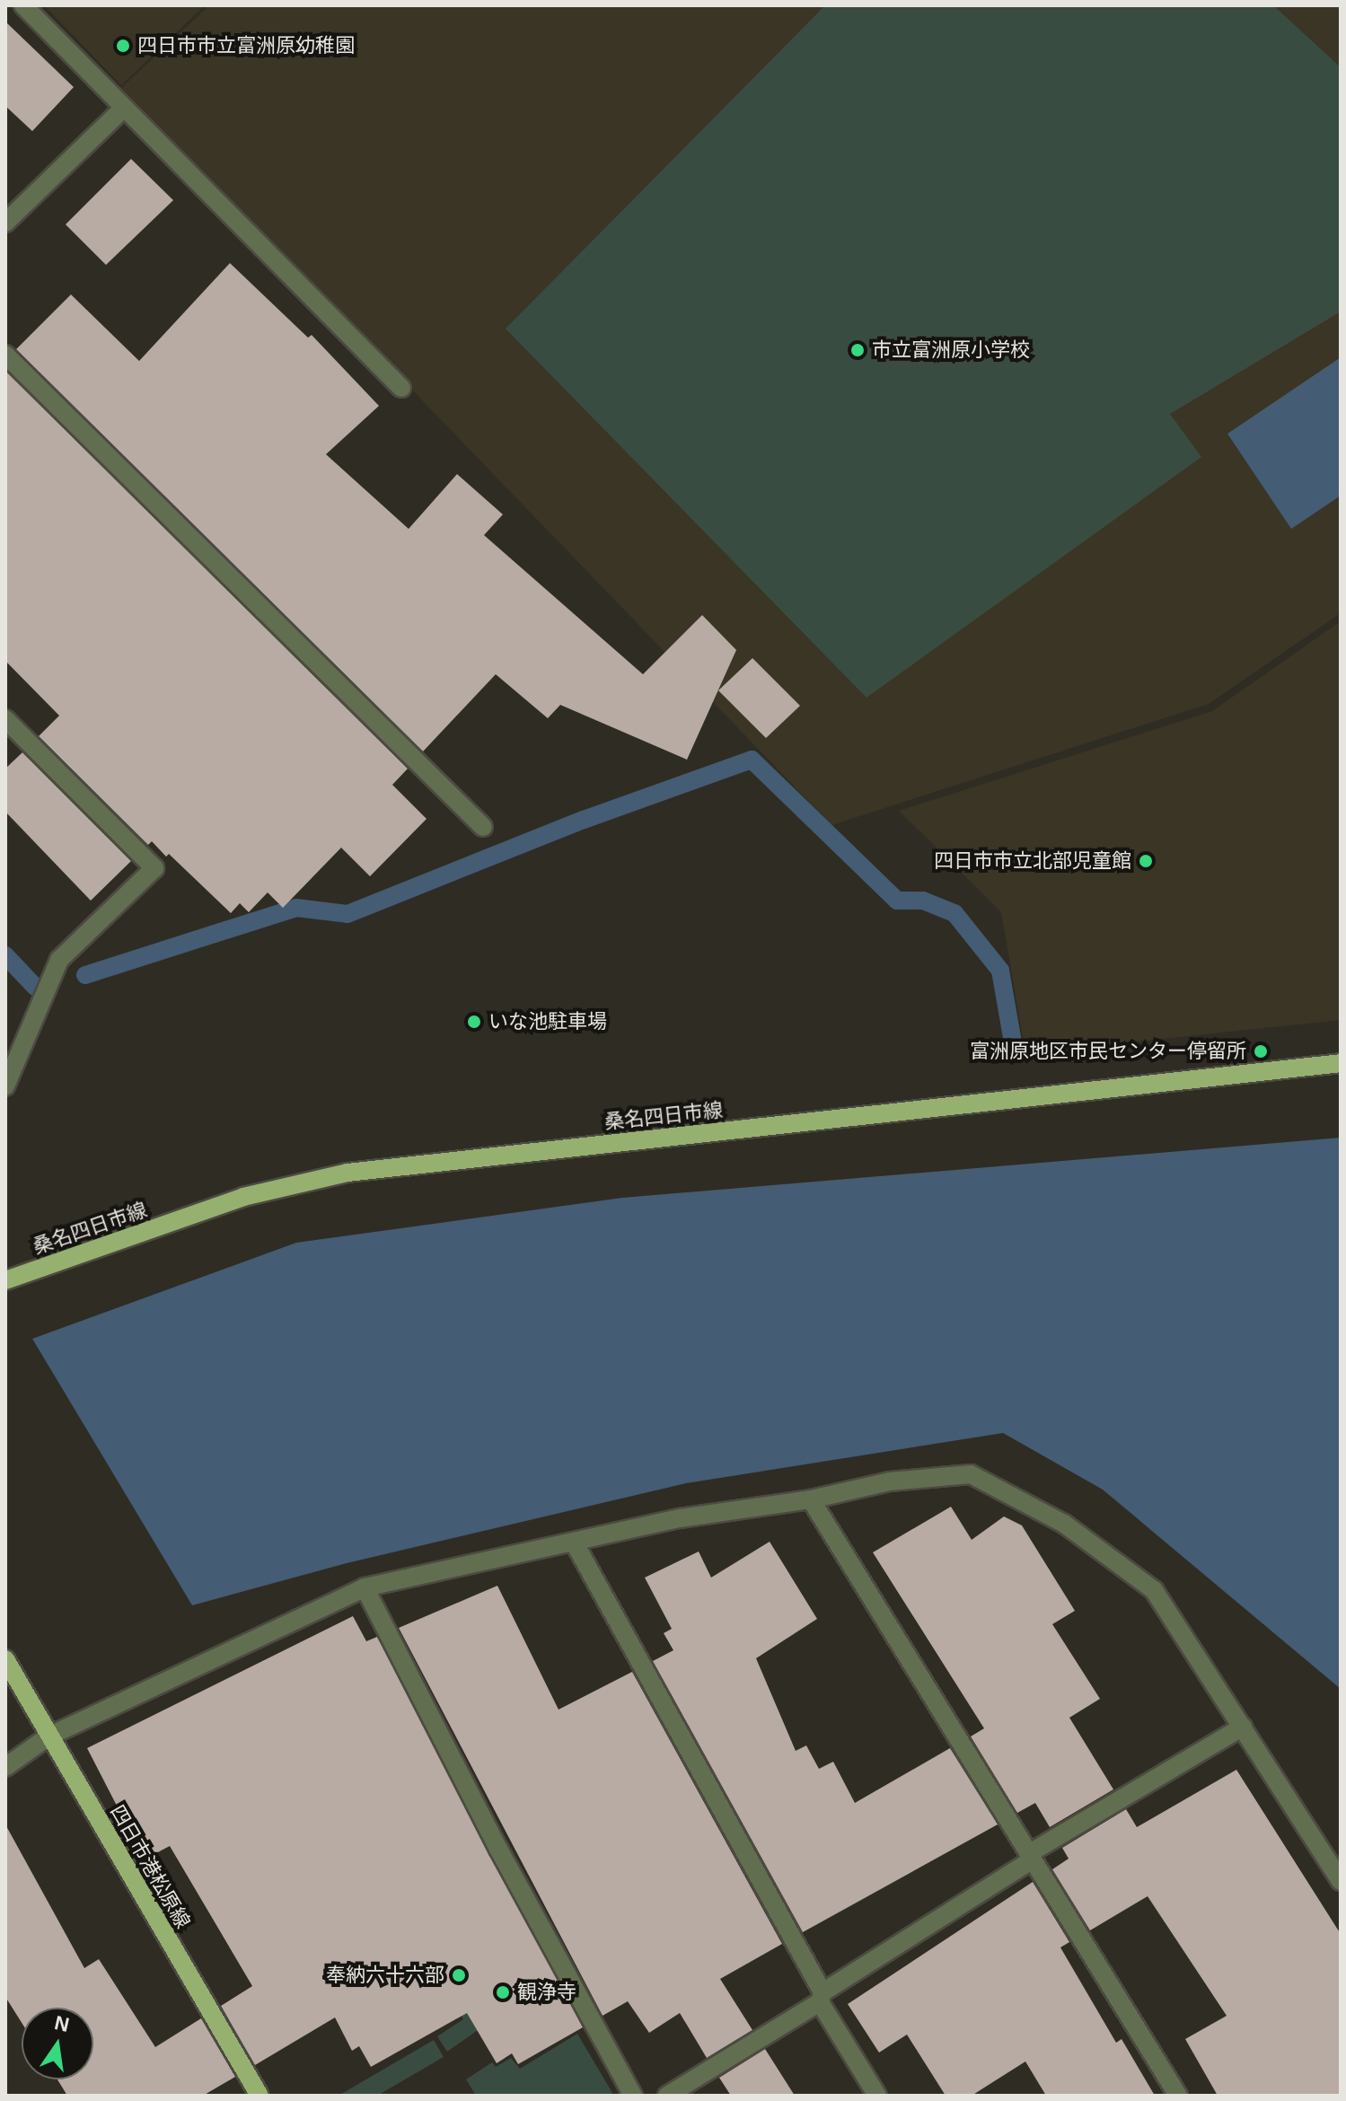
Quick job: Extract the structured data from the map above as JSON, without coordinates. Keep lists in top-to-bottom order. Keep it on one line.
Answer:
{"streets":{"main road":["桑名四日市線","四日市港松原線"]},"places":["四日市市立富洲原幼稚園","市立富洲原小学校","四日市市立北部児童館","いな池駐車場","富洲原地区市民センター停留所","奉納六十六部","観浄寺"],"north":"top"}
